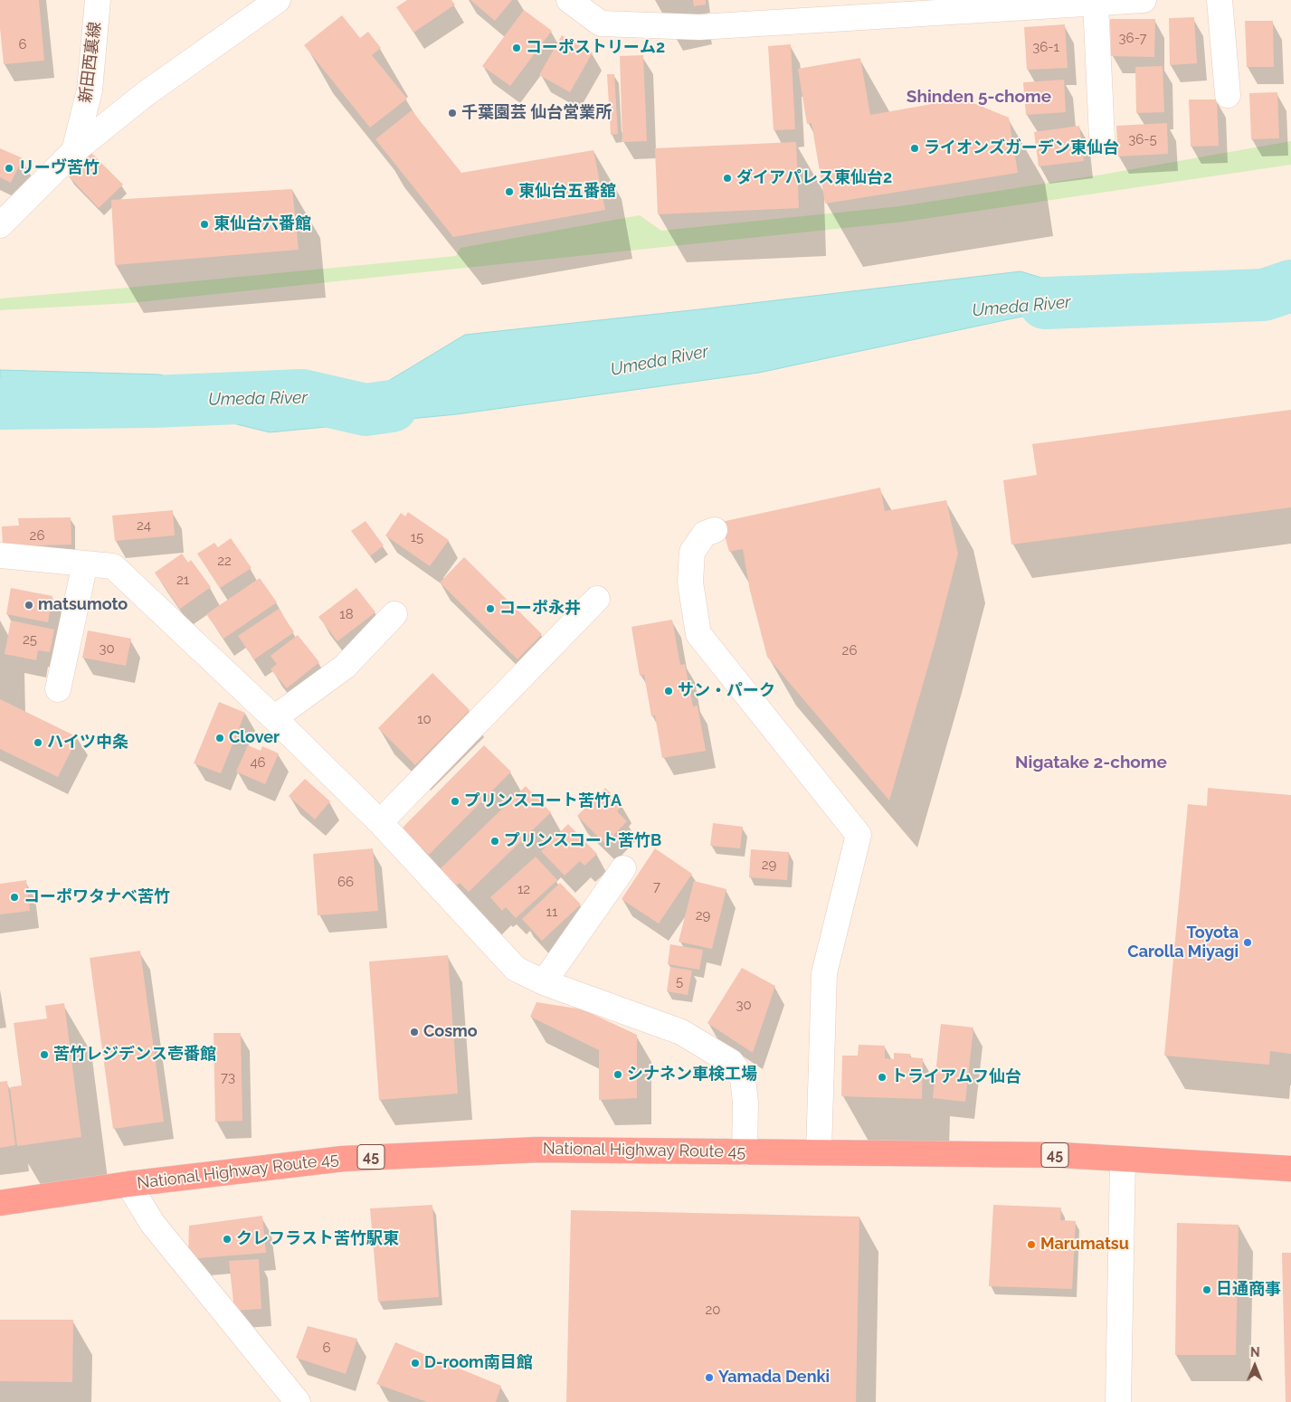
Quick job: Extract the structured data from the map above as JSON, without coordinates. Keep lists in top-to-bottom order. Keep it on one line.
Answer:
{"streets":{"highway":["National Highway Route 45","45"],"street":["新田西裏線"]},"districts":["Shinden 5-chome","Nigatake 2-chome"],"water":["Umeda River"],"places":["コーポストリーム2","千葉園芸 仙台営業所","ライオンズガーデン東仙台","リーヴ苦竹","ダイアパレス東仙台2","東仙台五番舘","東仙台六番館","matsumoto","コーポ永井","サン・パーク","Clover","ハイツ中条","プリンスコート苦竹A","プリンスコート苦竹B","コーポワタナベ苦竹","Toyota Carolla Miyagi","Cosmo","苦竹レジデンス壱番館","シナネン車検工場","トライアムフ仙台","クレフラスト苦竹駅東","Marumatsu","日通商事","D-room南目館","Yamada Denki"],"house_numbers":["36-7","6","36-1","36-5","24","26","15","22","21","18","25","30","26","10","46","29","66","7","12","11","29","5","30","73","20","6"],"north":"top"}
